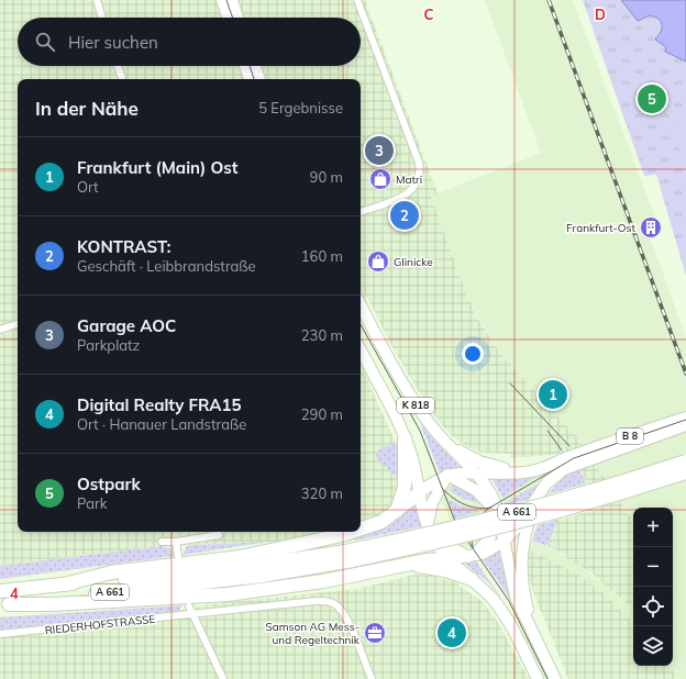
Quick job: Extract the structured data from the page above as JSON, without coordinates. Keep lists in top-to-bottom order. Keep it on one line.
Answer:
{"streets":{"highway":["A 661"],"main road":["K 818","B 8"],"street":["RIEDERHOFSTRASSE"]},"crossings":[["K 818","B 8"]],"places":{"shop":["Matri","Glinicke"],"building":["Frankfurt-Ost"],"office":["Samson AG Mess- und Regeltechnik"]},"page":{"search":"Hier suchen","heading":["In der Nähe","5 Ergebnisse"],"pins":["5","3","2","1","4"],"list":[{"mark":"1","name":"Frankfurt (Main) Ost","note":"Ort","value":"90 m"},{"mark":"2","name":"KONTRAST:","note":"Geschäft · Leibbrandstraße","value":"160 m"},{"mark":"3","name":"Garage AOC","note":"Parkplatz","value":"230 m"},{"mark":"4","name":"Digital Realty FRA15","note":"Ort · Hanauer Landstraße","value":"290 m"},{"mark":"5","name":"Ostpark","note":"Park","value":"320 m"}],"map_buttons":["+","−"]},"grid":{"columns":["C","D"],"rows":["4"]}}
